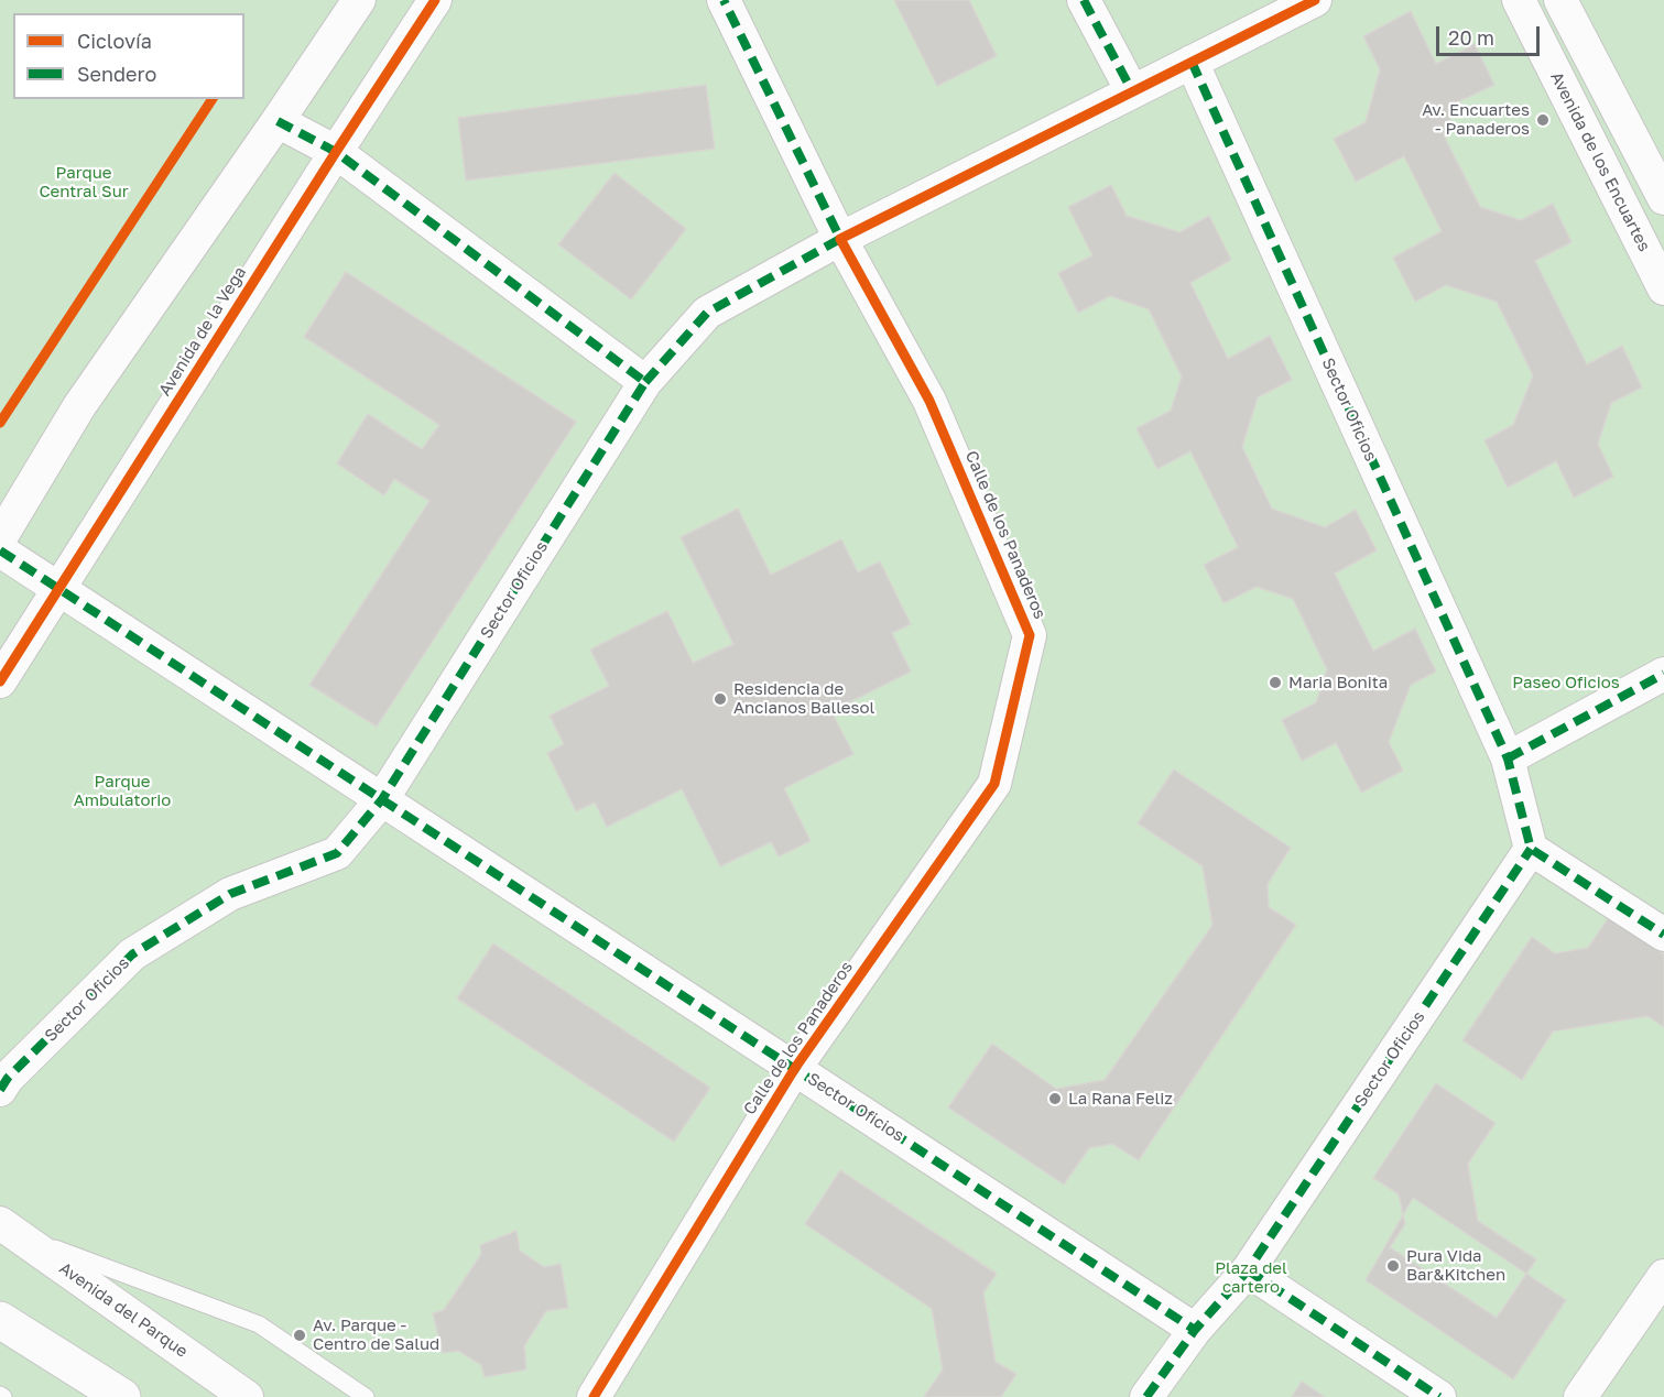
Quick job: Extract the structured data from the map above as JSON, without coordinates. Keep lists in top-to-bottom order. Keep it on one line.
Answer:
{"streets":{"street":["Avenida de los Encuartes","Avenida de la Vega","Sector Oficios","Calle de los Panaderos","Avenida del Parque"]},"crossings":[["Avenida de la Vega","Sector Oficios"],["Sector Oficios","Calle de los Panaderos"]],"parks":["Parque Central Sur","Paseo Oficios","Parque Ambulatorio","Plaza del cartero"],"places":["Av. Encuartes - Panaderos","Maria Bonita","Residencia de Ancianos Ballesol","La Rana Feliz","Pura Vida Bar&Kitchen","Av. Parque - Centro de Salud"],"legend":["Ciclovía","Sendero"],"scale_bar":"20 m"}
